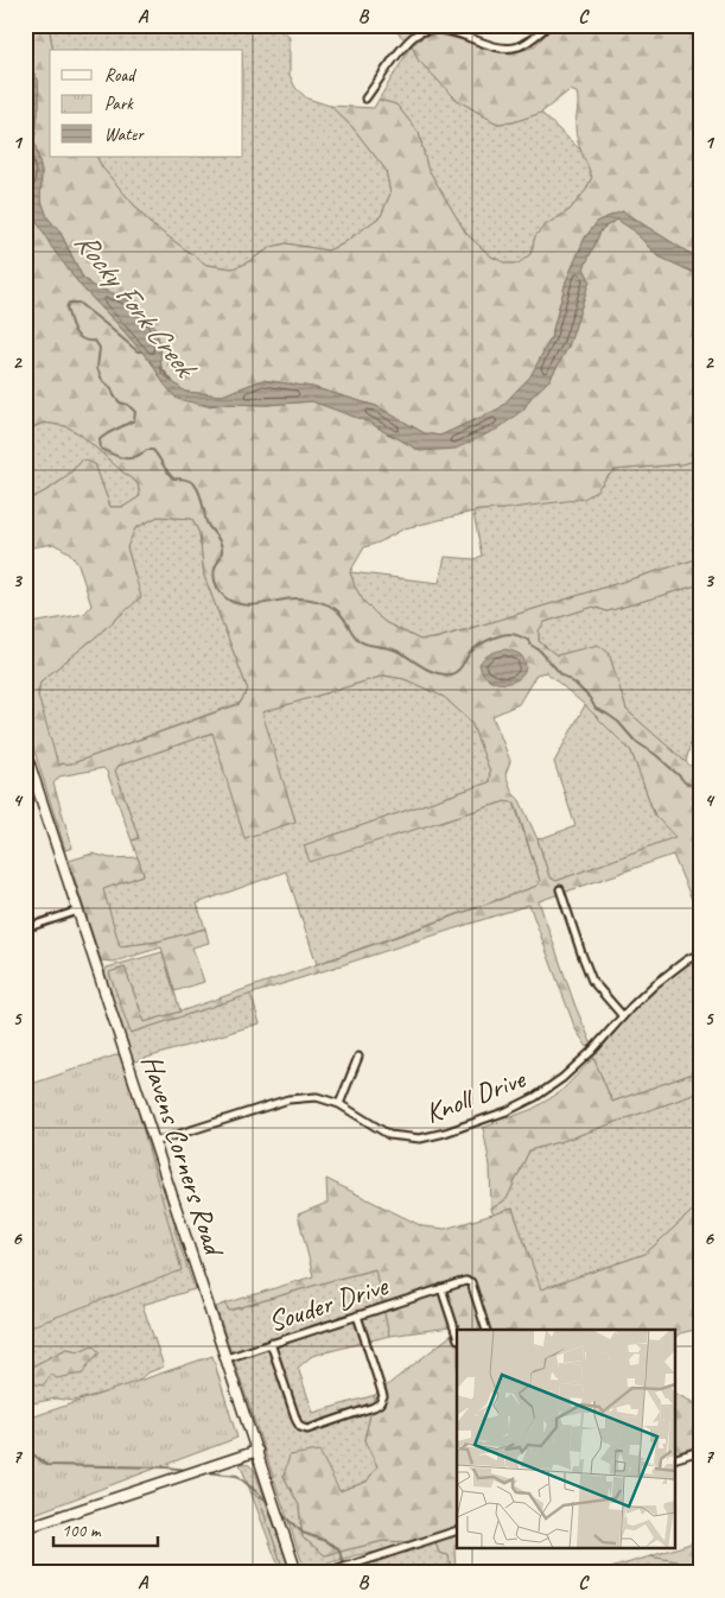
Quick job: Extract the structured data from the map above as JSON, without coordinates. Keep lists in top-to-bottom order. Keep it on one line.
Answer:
{"streets":{"main road":["Havens Corners Road"],"street":["Knoll Drive","Souder Drive"]},"crossings":[["Knoll Drive","Havens Corners Road"],["Havens Corners Road","Souder Drive"]],"water":["Rocky Fork Creek"],"legend":["Road","Park","Water"],"scale_bar":"100 m","grid":{"columns":["A","B","C"],"rows":["1","2","3","4","5","6","7"]}}
